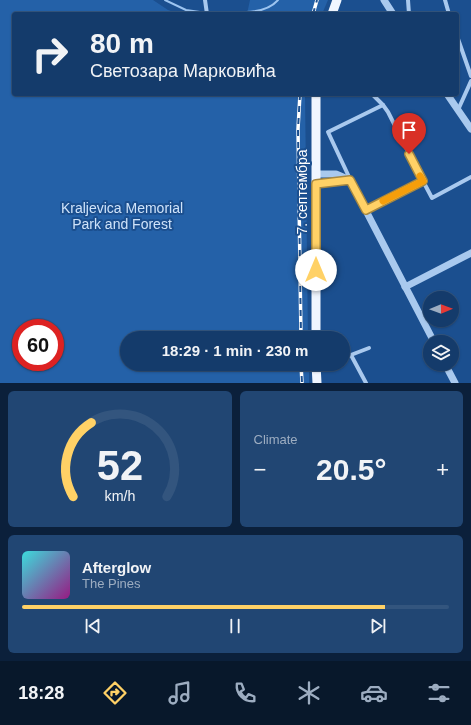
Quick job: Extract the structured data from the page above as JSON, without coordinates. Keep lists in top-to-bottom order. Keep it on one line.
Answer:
{"streets":{"main road":["7. септембра"]},"parks":["Kraljevica Memorial Park and Forest"],"north":"right","page":{"turn":["80 m","Светозара Марковића"],"limit":"60","trip":"18:29 · 1 min · 230 m","tile":"Climate","heat":["−","20.5°","+"],"song":["Afterglow","The Pines"],"tabs":"18:28","gauge":["52","km/h"]}}
